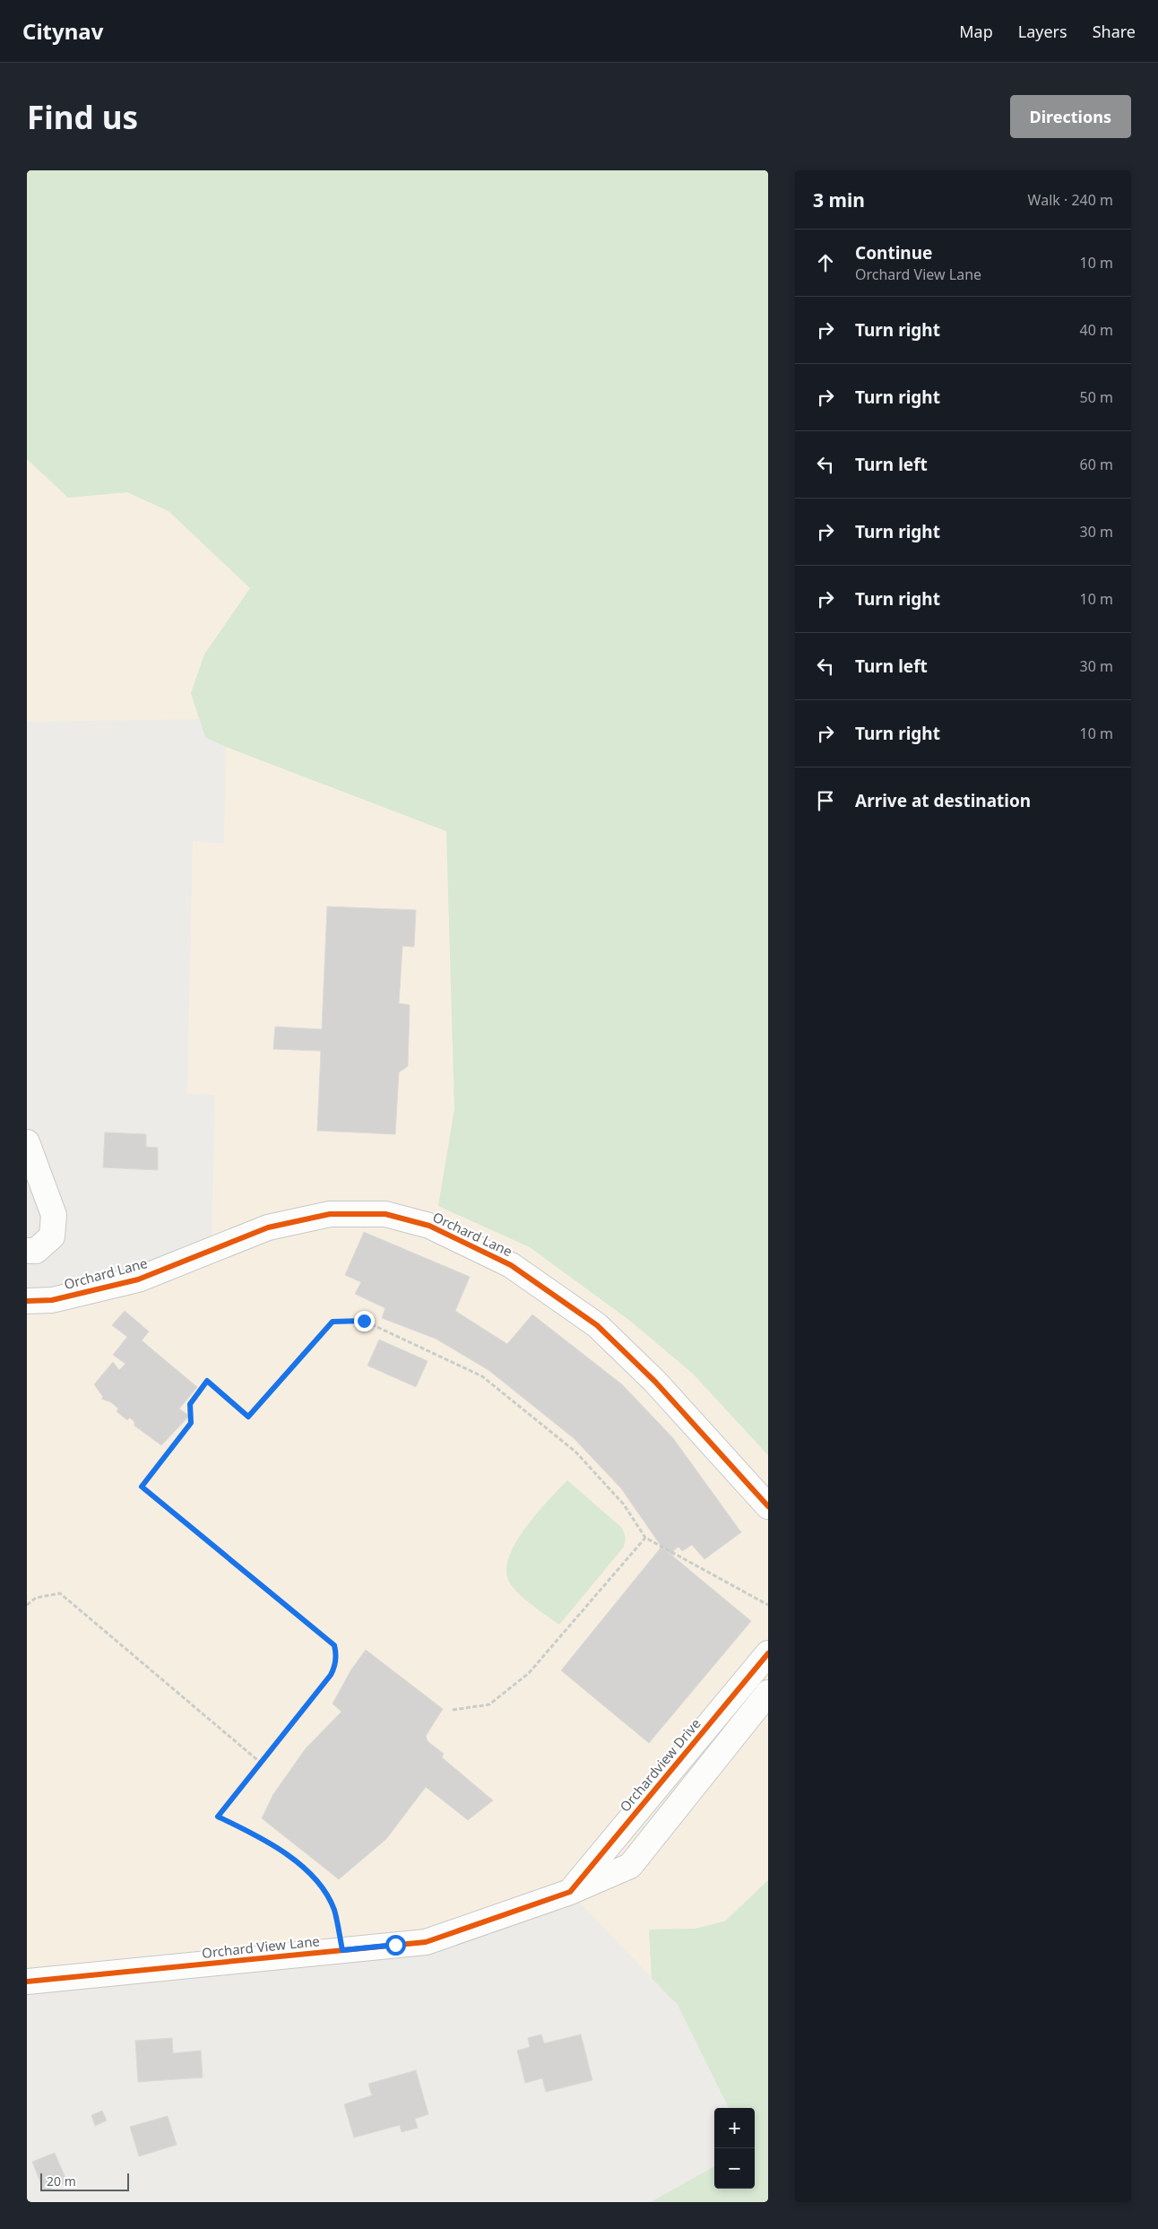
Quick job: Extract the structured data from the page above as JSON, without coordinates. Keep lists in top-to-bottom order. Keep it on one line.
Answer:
{"streets":{"street":["Orchard Lane","Orchardview Drive","Orchard View Lane"]},"crossings":[["Orchardview Drive","Orchard View Lane"]],"scale_bar":"20 m","page":{"header":"Citynav","nav":["Map","Layers","Share"],"buttons":"Directions","title":"Find us","heading":["3 min","Walk · 240 m"],"list":[["Continue","Orchard View Lane","10 m"],["Turn right","40 m"],["Turn right","50 m"],["Turn left","60 m"],["Turn right","30 m"],["Turn right","10 m"],["Turn left","30 m"],["Turn right","10 m"],"Arrive at destination"],"map_buttons":["+","−"],"scale":"20 m"}}
